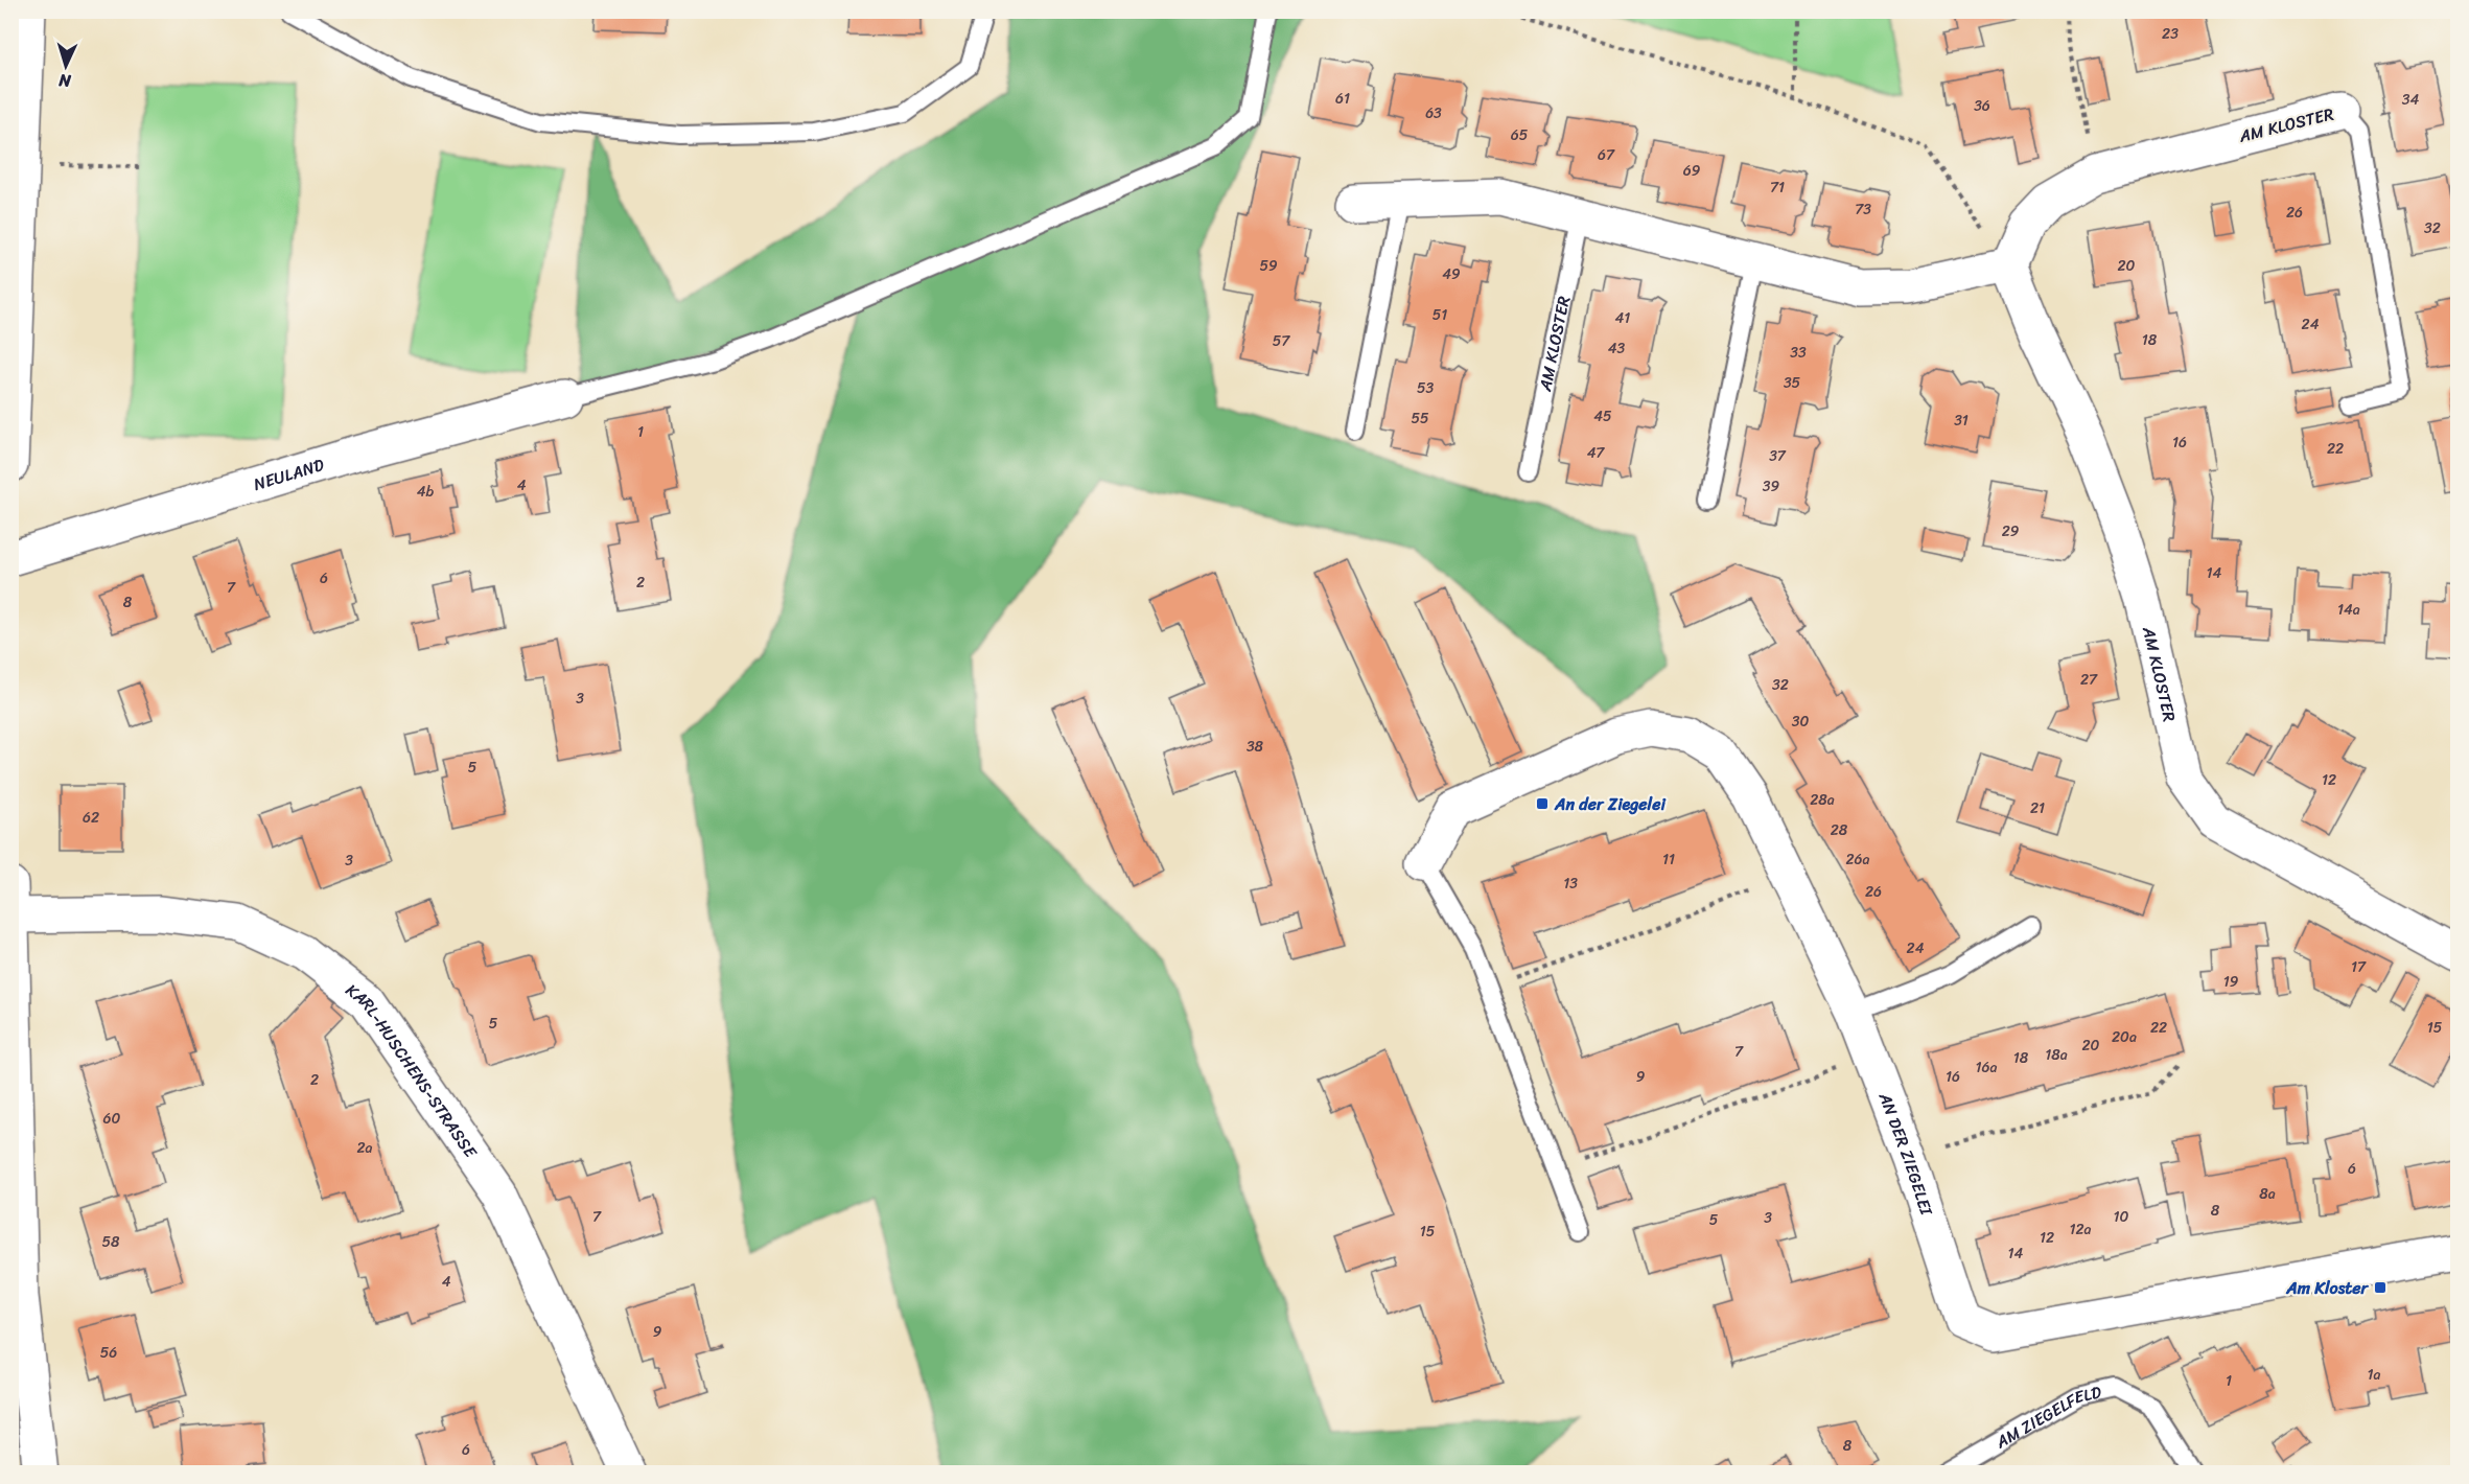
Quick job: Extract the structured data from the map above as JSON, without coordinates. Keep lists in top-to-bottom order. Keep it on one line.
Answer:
{"streets":{"street":["AM KLOSTER","NEULAND","KARL-HUSCHENS-STRASSE","AN DER ZIEGELEI"],"lane":["AM ZIEGELFELD"]},"places":{"transit":["An der Ziegelei","Am Kloster"]},"house_numbers":["23","61","34","36","63","65","67","69","71","73","26","32","59","20","49","51","41","24","18","57","43","33","35","53","45","55","31","1","16","22","47","37","4","39","4b","29","14","6","2","7","8","14a","27","32","3","30","38","5","12","28a","21","62","28","11","26a","3","13","26","24","17","19","5","22","15","20a","20","7","18a","18","16a","9","16","2","60","2a","6","8a","8","7","10","3","5","12a","15","12","58","14","4","9","56","1a","1","8","6"],"north":"bottom"}
